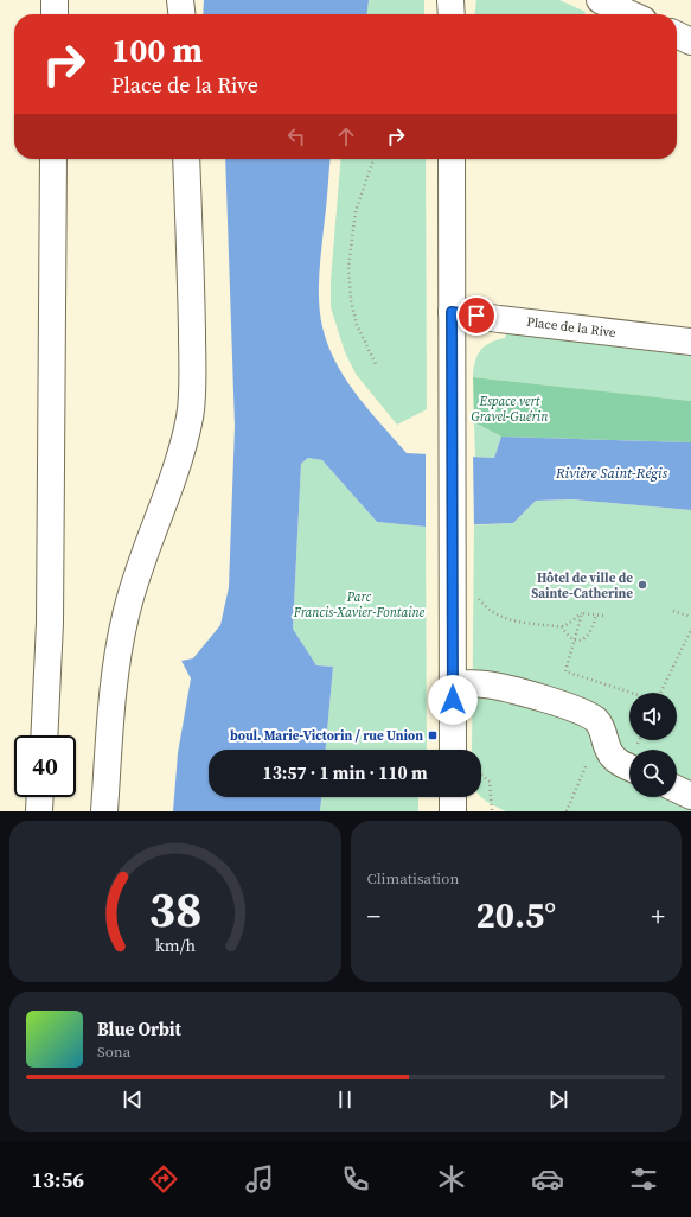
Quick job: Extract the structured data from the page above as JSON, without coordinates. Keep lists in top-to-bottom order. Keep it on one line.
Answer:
{"streets":{"street":["Place de la Rive"]},"water":["Rivière Saint-Régis"],"parks":["Espace vert Gravel-Guérin","Parc Francis-Xavier-Fontaine"],"places":{"other":["Hôtel de ville de Sainte-Catherine"],"transit":["boul. Marie-Victorin / rue Union"]},"page":{"turn":["100 m","Place de la Rive"],"limit":"40","trip":"13:57 · 1 min · 110 m","tile":"Climatisation","heat":["−","20.5°","+"],"song":["Blue Orbit","Sona"],"tabs":"13:56","gauge":["38","km/h"]}}
